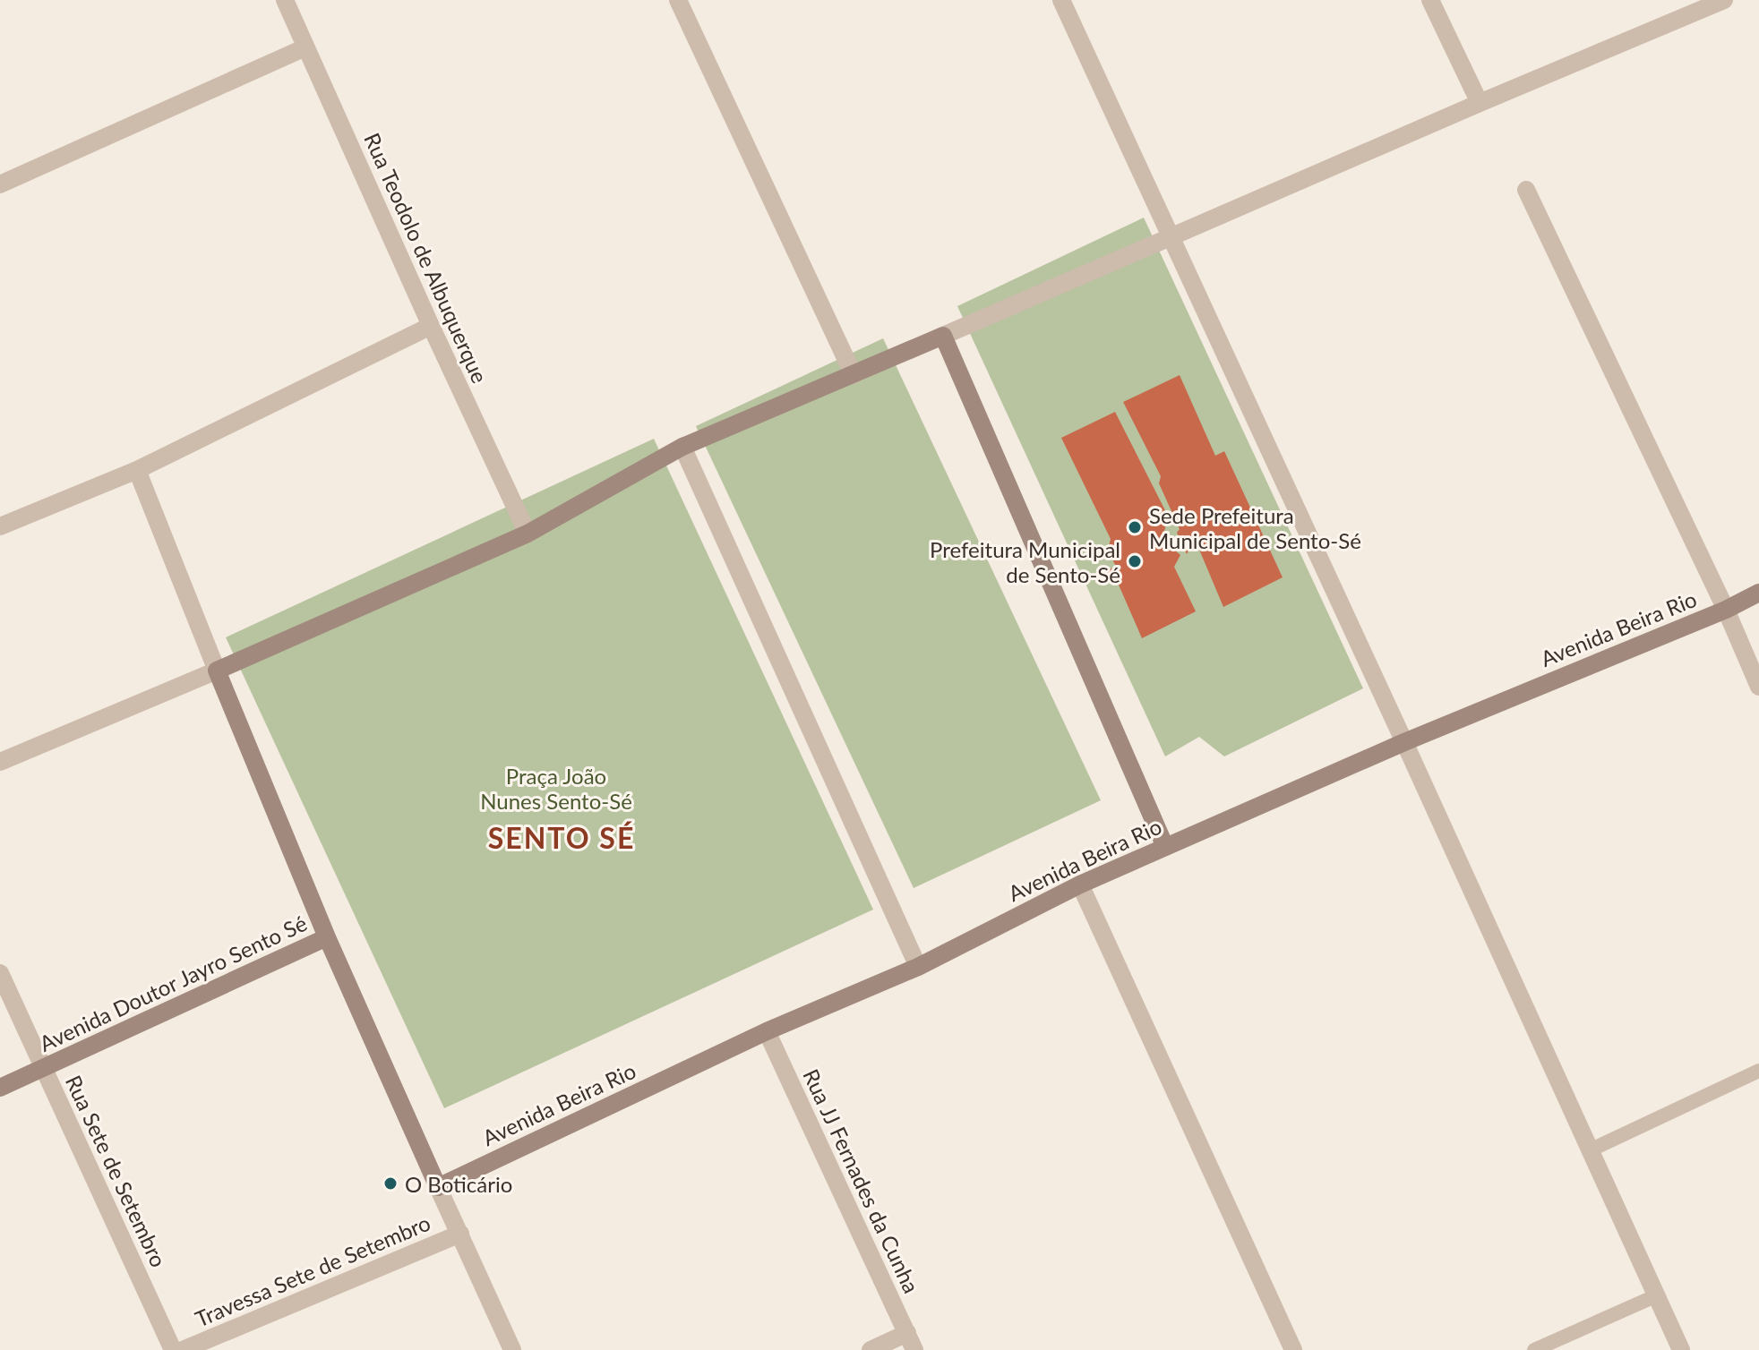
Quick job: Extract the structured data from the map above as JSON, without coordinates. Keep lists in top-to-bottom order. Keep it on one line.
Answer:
{"streets":{"main road":["Avenida Beira Rio","Avenida Doutor Jayro Sento Sé"],"street":["Rua Teodolo de Albuquerque","Rua Sete de Setembro","Rua JJ Fernades da Cunha","Travessa Sete de Setembro"]},"crossings":[["Avenida Beira Rio","Rua JJ Fernades da Cunha"],["Avenida Doutor Jayro Sento Sé","Rua Sete de Setembro"]],"districts":["SENTO SÉ"],"parks":["Praça João Nunes Sento-Sé"],"places":["Sede Prefeitura Municipal de Sento-Sé","Prefeitura Municipal de Sento-Sé","O Boticário"]}
